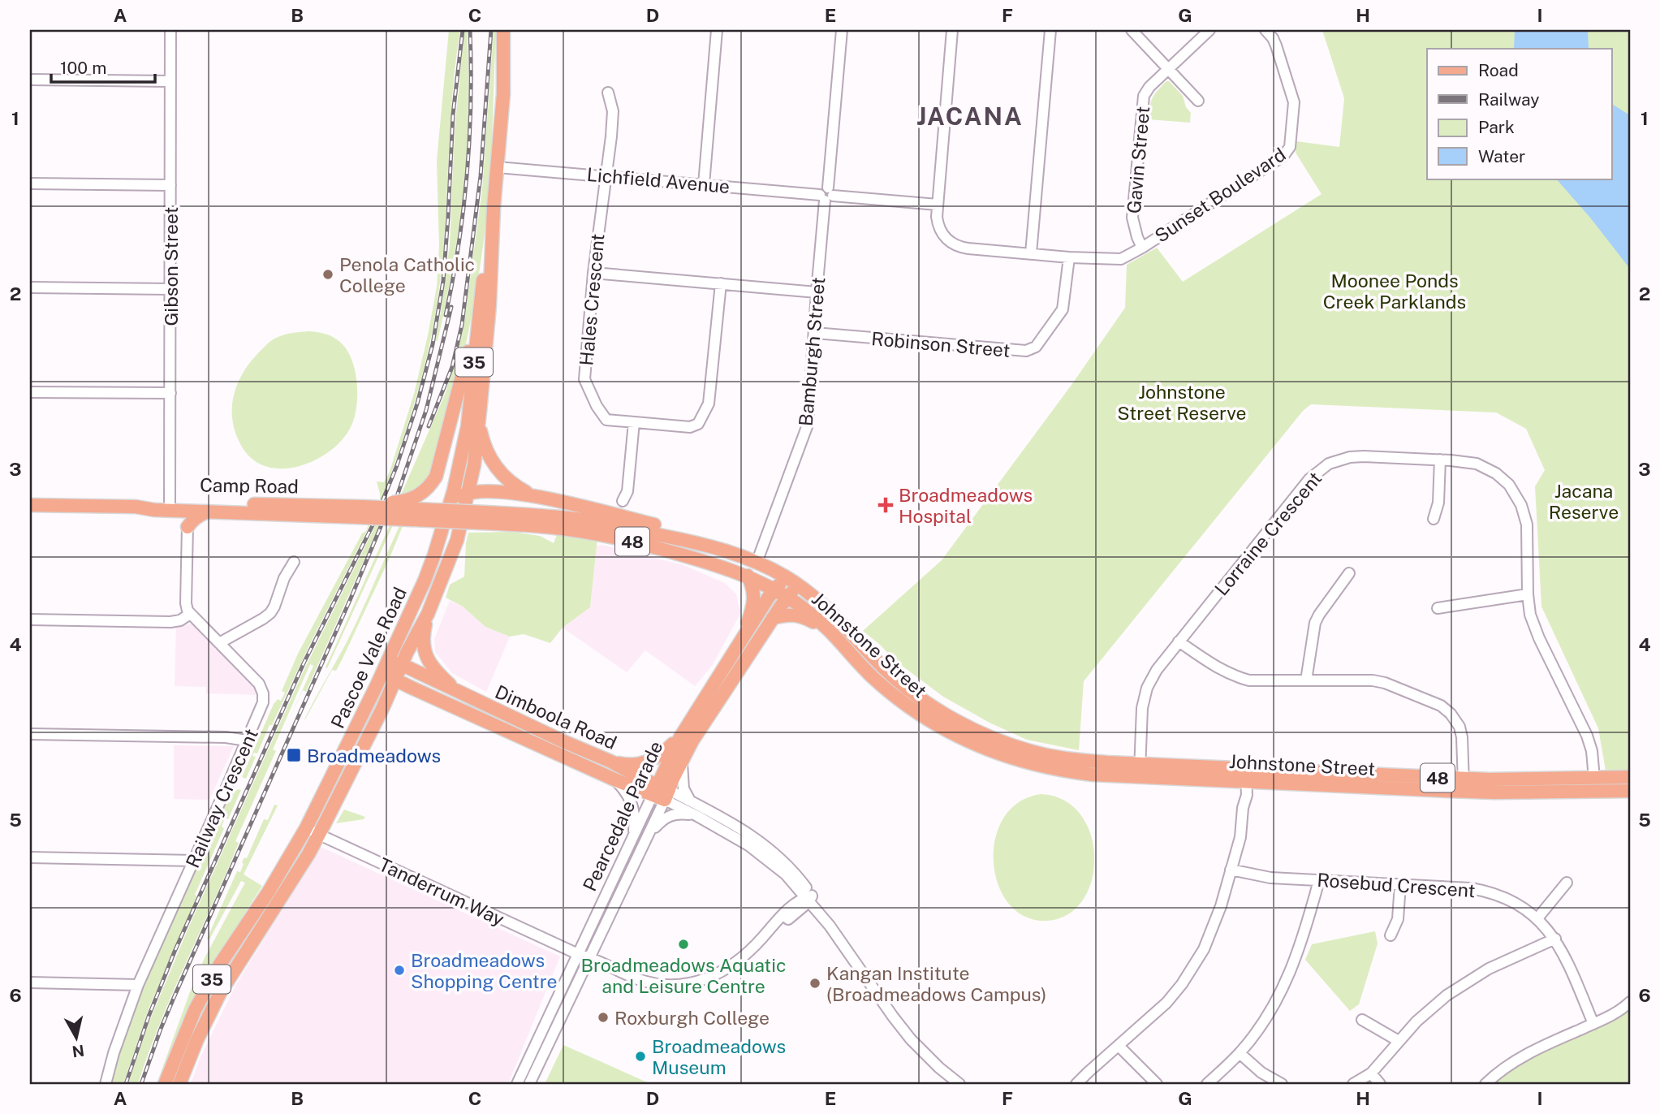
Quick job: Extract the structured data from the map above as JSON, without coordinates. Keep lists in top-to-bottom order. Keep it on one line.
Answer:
{"streets":{"main road":["35","Camp Road","48","Johnstone Street","Pascoe Vale Road","Dimboola Road","Pearcedale Parade"],"street":["Gavin Street","Lichfield Avenue","Sunset Boulevard","Gibson Street","Hales Crescent","Robinson Street","Bamburgh Street","Lorraine Crescent","Railway Crescent","Rosebud Crescent","Tanderrum Way"]},"crossings":[["Gavin Street","Sunset Boulevard"],["Lichfield Avenue","Sunset Boulevard"],["Lichfield Avenue","Hales Crescent"],["Lichfield Avenue","Bamburgh Street"],["Lichfield Avenue","Pascoe Vale Road"],["Sunset Boulevard","Robinson Street"],["Gibson Street","Camp Road"],["Robinson Street","Bamburgh Street"],["Bamburgh Street","Johnstone Street"],["Camp Road","Johnstone Street"],["Lorraine Crescent","Johnstone Street"],["Johnstone Street","Pearcedale Parade"],["Pascoe Vale Road","Dimboola Road"],["Pascoe Vale Road","Tanderrum Way"],["Dimboola Road","Pearcedale Parade"],["Dimboola Road","Tanderrum Way"],["Pearcedale Parade","Tanderrum Way"]],"districts":["JACANA"],"parks":["Moonee Ponds Creek Parklands","Johnstone Street Reserve","Jacana Reserve"],"places":{"other":["Penola Catholic College","Broadmeadows Aquatic and Leisure Centre","Broadmeadows Shopping Centre","Kangan Institute (Broadmeadows Campus)","Roxburgh College","Broadmeadows Museum"],"health":["Broadmeadows Hospital"],"transit":["Broadmeadows"]},"legend":["Road","Railway","Park","Water"],"scale_bar":"100 m","north":"bottom","grid":{"columns":["A","B","C","D","E","F","G","H","I"],"rows":["1","2","3","4","5","6"]}}
